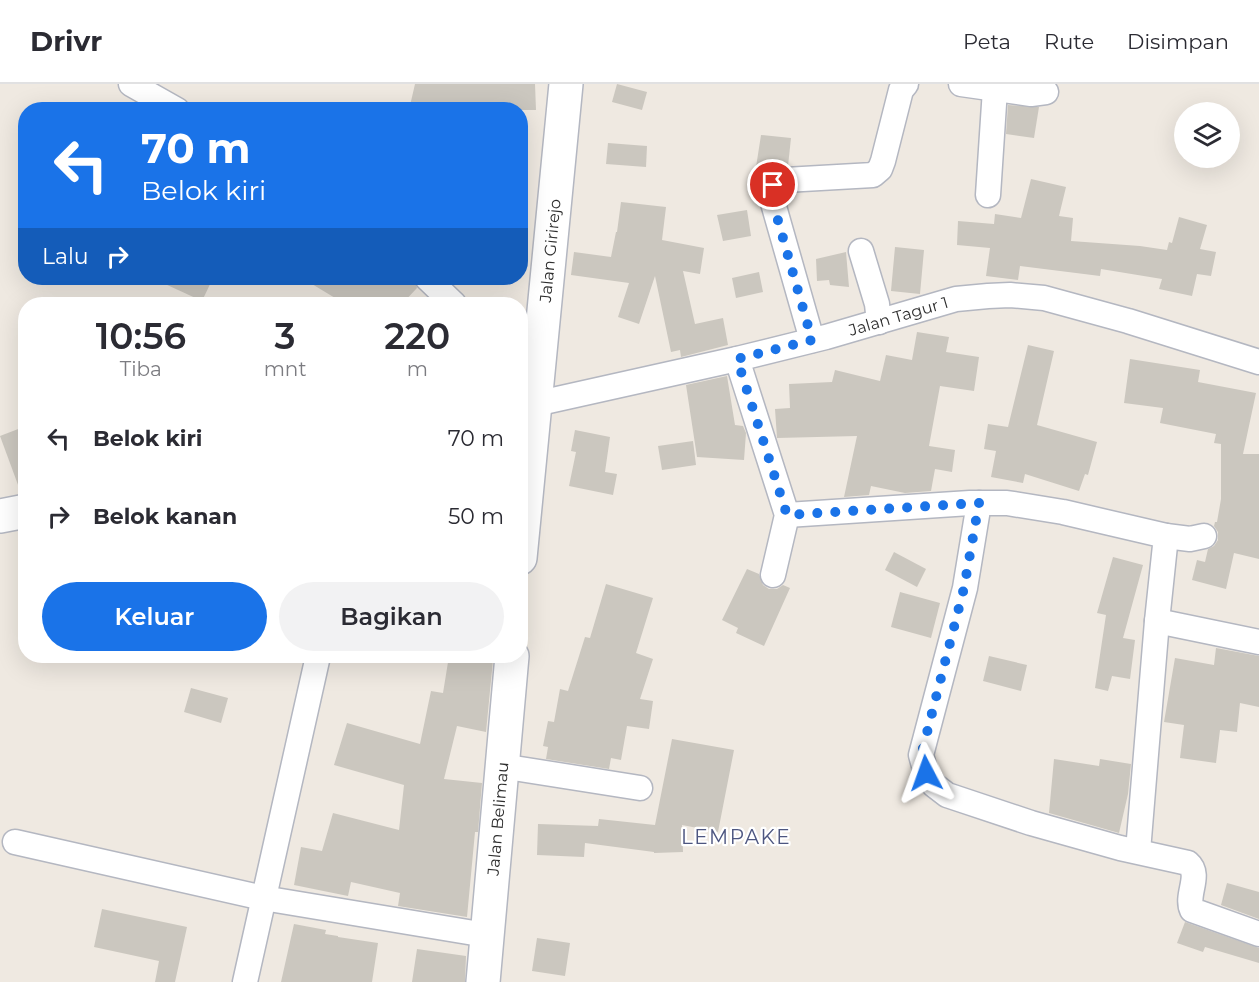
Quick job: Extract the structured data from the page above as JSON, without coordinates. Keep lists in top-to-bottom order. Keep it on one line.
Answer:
{"streets":{"street":["Jalan Girirejo","Jalan Tagur 1","Jalan Belimau"]},"crossings":[["Jalan Girirejo","Jalan Tagur 1"]],"districts":["LEMPAKE"],"page":{"header":"Drivr","nav":["Peta","Rute","Disimpan"],"turn":["70 m","Belok kiri"],"then":"Lalu","eta":["10:56","Tiba","3","mnt","220","m"],"list":[{"name":"Belok kiri","value":"70 m"},{"name":"Belok kanan","value":"50 m"}],"buttons":["Keluar","Bagikan"]}}
